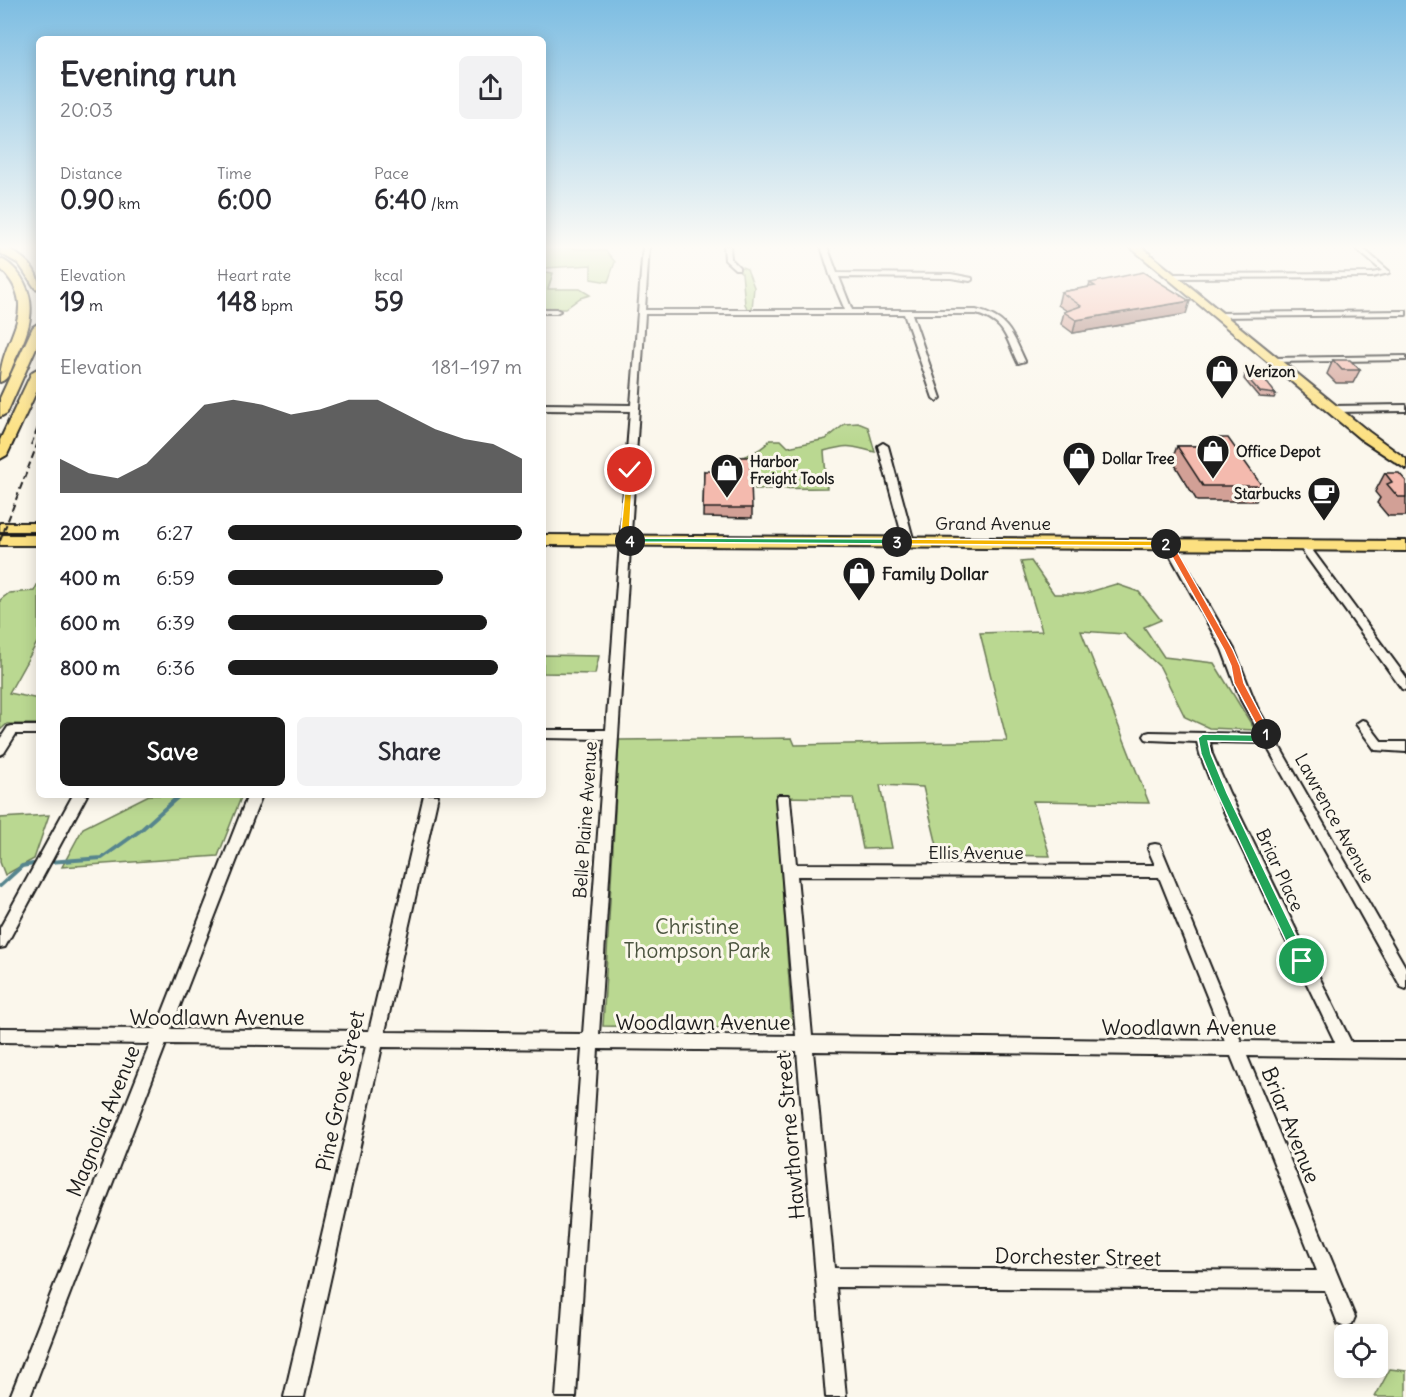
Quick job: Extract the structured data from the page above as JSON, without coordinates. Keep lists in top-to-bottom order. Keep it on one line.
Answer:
{"streets":{"main road":["Grand Avenue"],"street":["Lawrence Avenue","Belle Plaine Avenue","Ellis Avenue","Briar Place","Woodlawn Avenue","Pine Grove Street","Magnolia Avenue","Briar Avenue","Hawthorne Street","Dorchester Street"]},"crossings":[["Grand Avenue","Lawrence Avenue"],["Grand Avenue","Belle Plaine Avenue"],["Belle Plaine Avenue","Woodlawn Avenue"],["Ellis Avenue","Briar Avenue"],["Ellis Avenue","Hawthorne Street"],["Briar Place","Woodlawn Avenue"],["Woodlawn Avenue","Pine Grove Street"],["Woodlawn Avenue","Magnolia Avenue"],["Woodlawn Avenue","Briar Avenue"],["Woodlawn Avenue","Hawthorne Street"],["Briar Avenue","Dorchester Street"],["Hawthorne Street","Dorchester Street"]],"parks":["Christine Thompson Park"],"places":{"shop":["Verizon","Office Depot","Dollar Tree","Harbor Freight Tools","Family Dollar"],"cafe":["Starbucks"]},"page":{"heading":["Evening run","20:03"],"stats":[["Distance","0.90 km"],["Time","6:00"],["Pace","6:40 /km"],["Elevation","19 m"],["Heart rate","148 bpm"],["kcal","59"]],"chart":["Elevation","181–197 m"],"list":[{"name":"200 m","note":"6:27"},{"name":"400 m","note":"6:59"},{"name":"600 m","note":"6:39"},{"name":"800 m","note":"6:36"}],"pins":["4","3","2","1"],"buttons":["Save","Share"]}}
